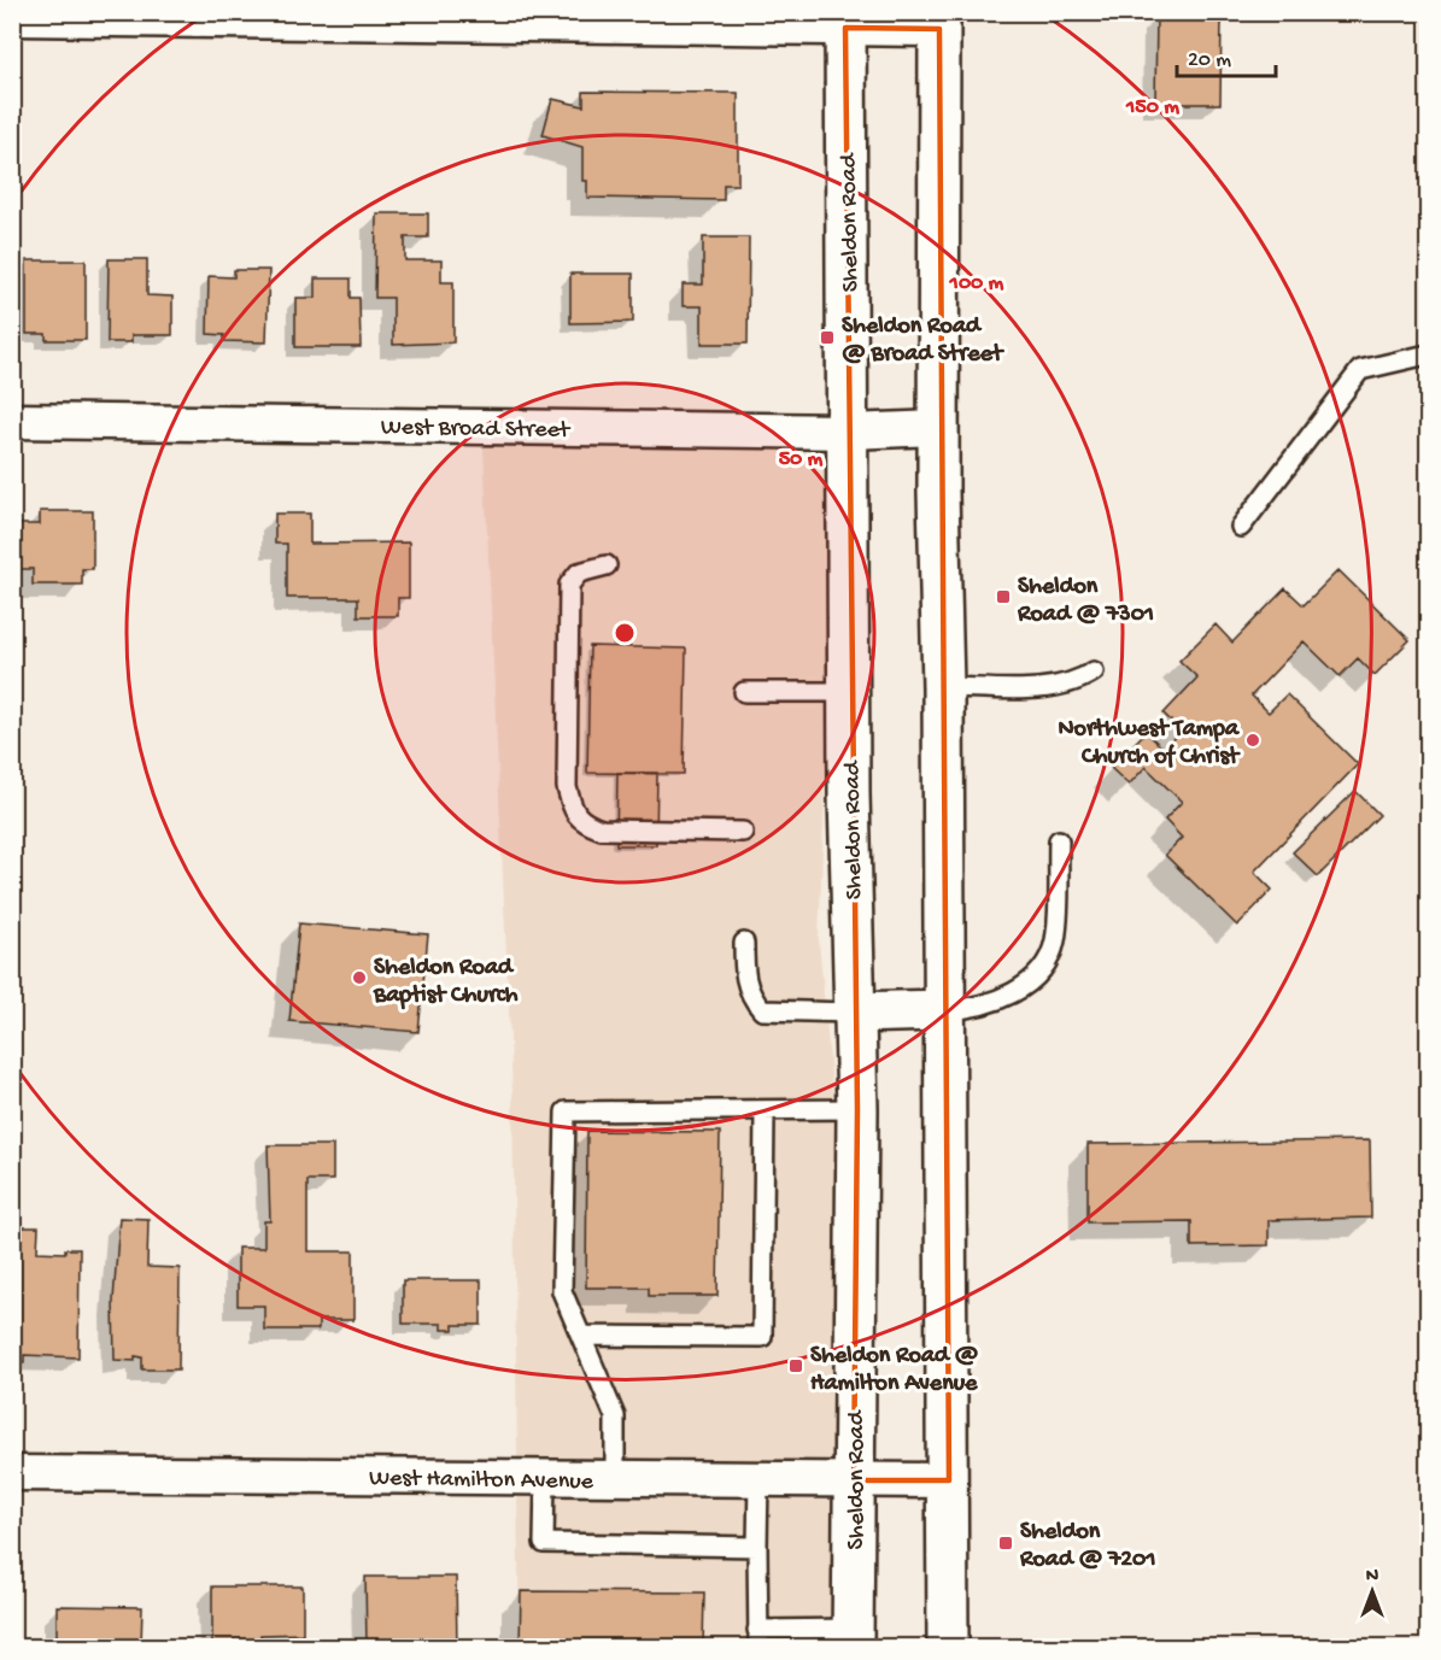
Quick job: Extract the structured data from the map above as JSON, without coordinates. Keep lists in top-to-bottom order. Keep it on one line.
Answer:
{"streets":{"main road":["Sheldon Road"],"street":["West Broad Street","West Hamilton Avenue"]},"crossings":[["Sheldon Road","West Broad Street"],["Sheldon Road","West Hamilton Avenue"]],"places":{"transit":["Sheldon Road @ Broad Street","Sheldon Road @ 7301","Sheldon Road @ Hamilton Avenue","Sheldon Road @ 7201"],"other":["Northwest Tampa Church of Christ","Sheldon Road Baptist Church"]},"scale_bar":"20 m","north":"top","rings":["150 m","100 m","50 m"]}
